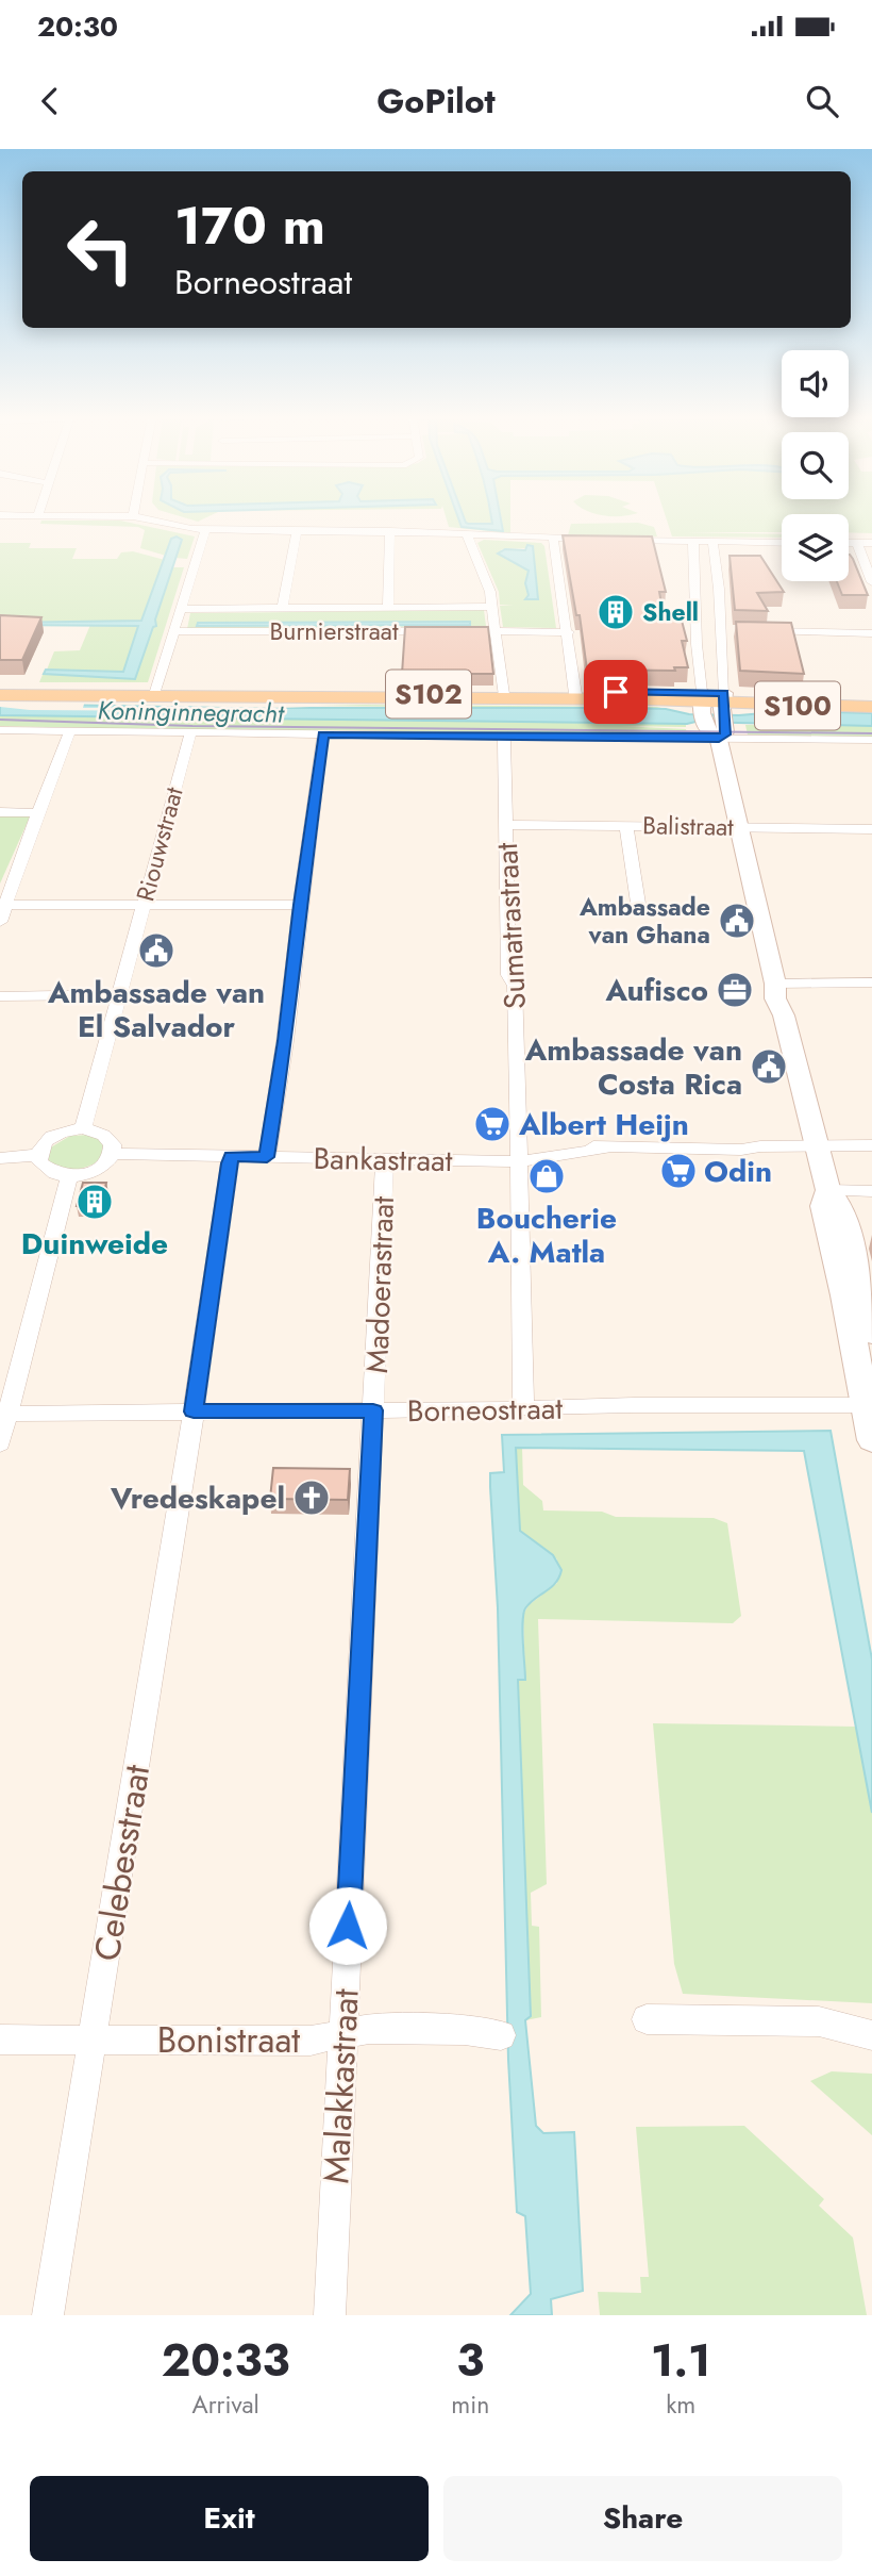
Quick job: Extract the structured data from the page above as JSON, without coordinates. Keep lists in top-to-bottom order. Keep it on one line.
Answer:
{"streets":{"main road":["S102","S100"],"street":["Burnierstraat","Balistraat","Riouwstraat","Sumatrastraat","Bankastraat","Madoerastraat","Borneostraat","Celebesstraat","Bonistraat","Malakkastraat"]},"crossings":[["S102","S100"],["S100","Balistraat"],["S100","Bankastraat"],["S100","Borneostraat"],["Balistraat","Sumatrastraat"],["Riouwstraat","Bankastraat"],["Sumatrastraat","Bankastraat"],["Sumatrastraat","Borneostraat"],["Bankastraat","Madoerastraat"],["Bankastraat","Celebesstraat"],["Madoerastraat","Borneostraat"],["Madoerastraat","Malakkastraat"],["Borneostraat","Celebesstraat"],["Borneostraat","Malakkastraat"],["Celebesstraat","Bonistraat"],["Bonistraat","Malakkastraat"]],"water":["Koninginnegracht"],"places":{"building":["Shell","Duinweide"],"public building":["Ambassade van Ghana","Ambassade van El Salvador","Ambassade van Costa Rica"],"office":["Aufisco"],"supermarket":["Albert Heijn","Odin"],"shop":["Boucherie A. Matla"],"church":["Vredeskapel"]},"page":{"status":"20:30","header":"GoPilot","turn":["170 m","Borneostraat"],"eta":["20:33","Arrival","3","min","1.1","km"],"buttons":["Exit","Share"]}}
